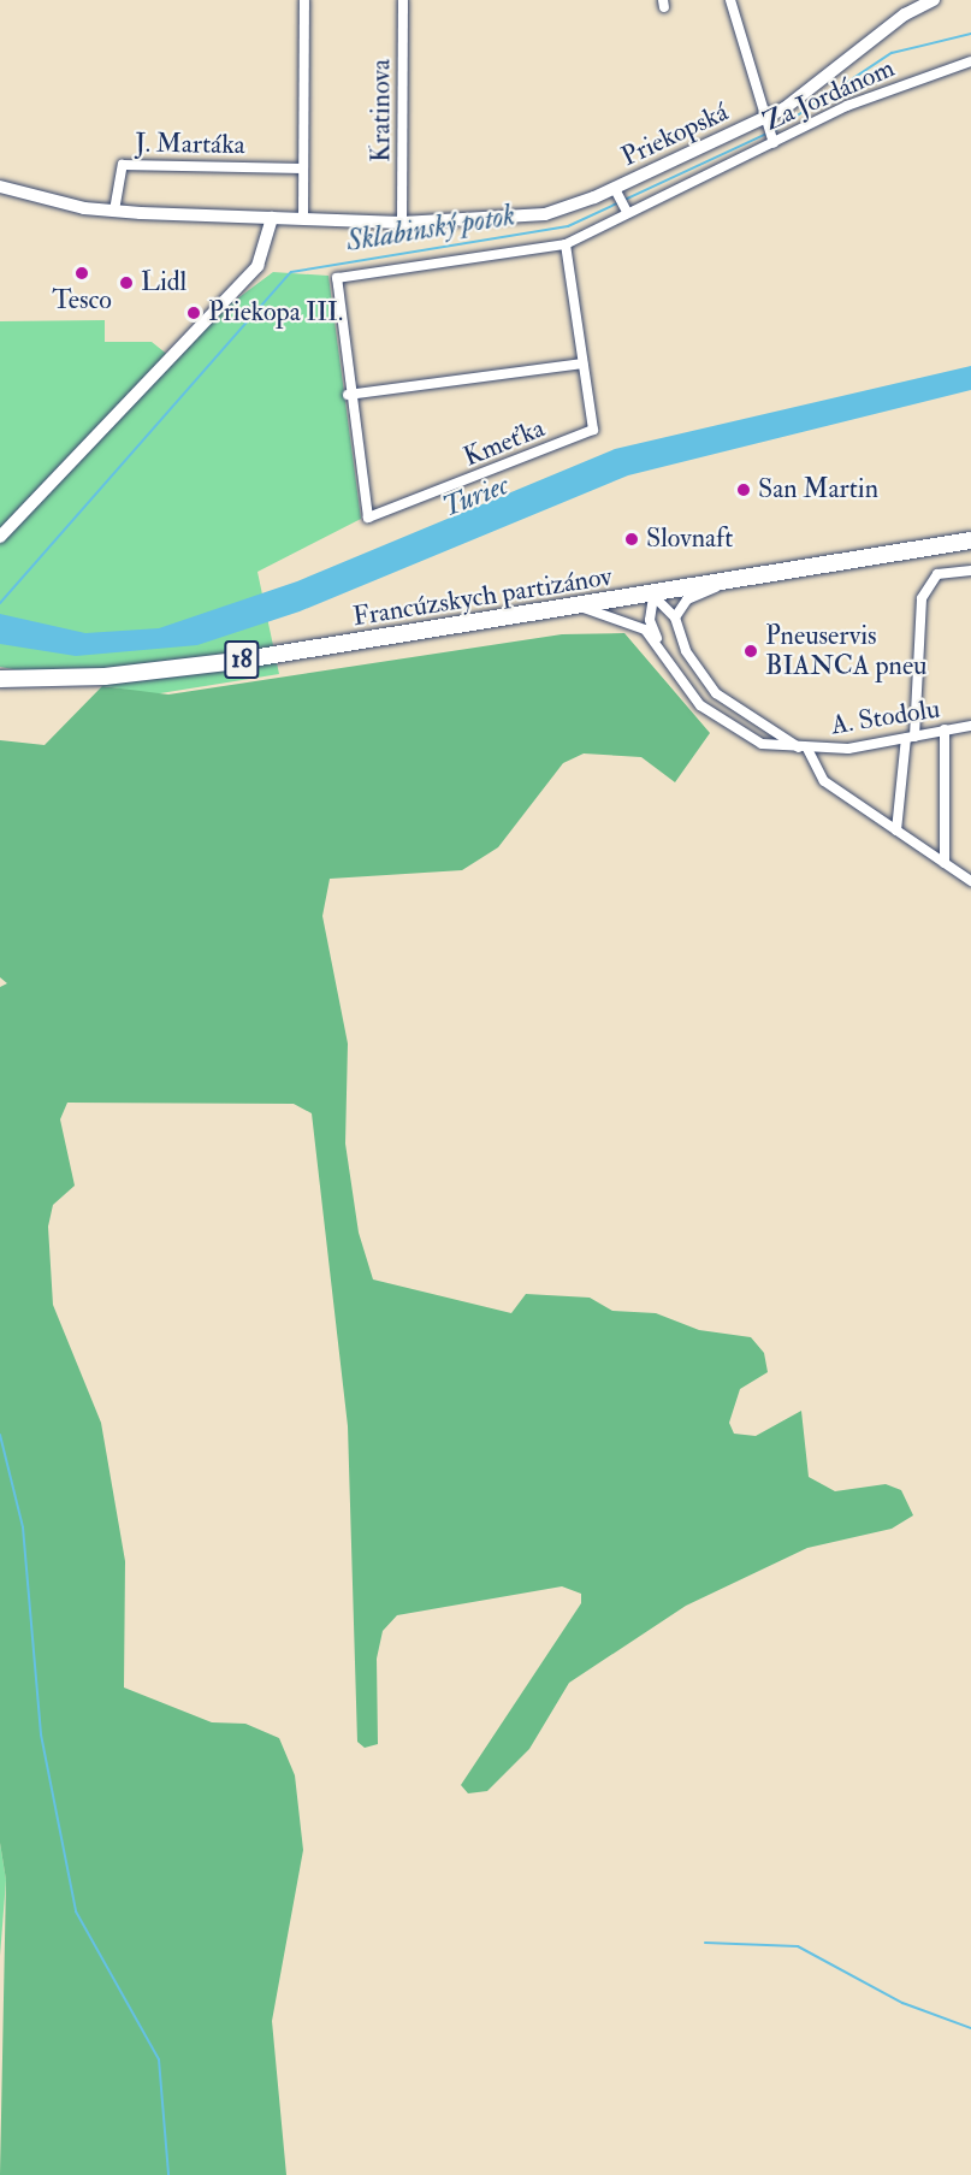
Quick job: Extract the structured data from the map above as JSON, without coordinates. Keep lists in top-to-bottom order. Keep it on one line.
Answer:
{"streets":{"main road":["Francúzskych partizánov","18"],"street":["Za Jordánom","Kratinova","Priekopská","J. Martáka","Kmeťka","A. Stodolu"]},"crossings":[["Za Jordánom","Kmeťka"],["Kratinova","Priekopská"],["Priekopská","J. Martáka"]],"water":["Sklabinský potok","Turiec"],"places":["Tesco","Lidl","Priekopa III.","San Martin","Slovnaft","Pneuservis BIANCA pneu"]}
